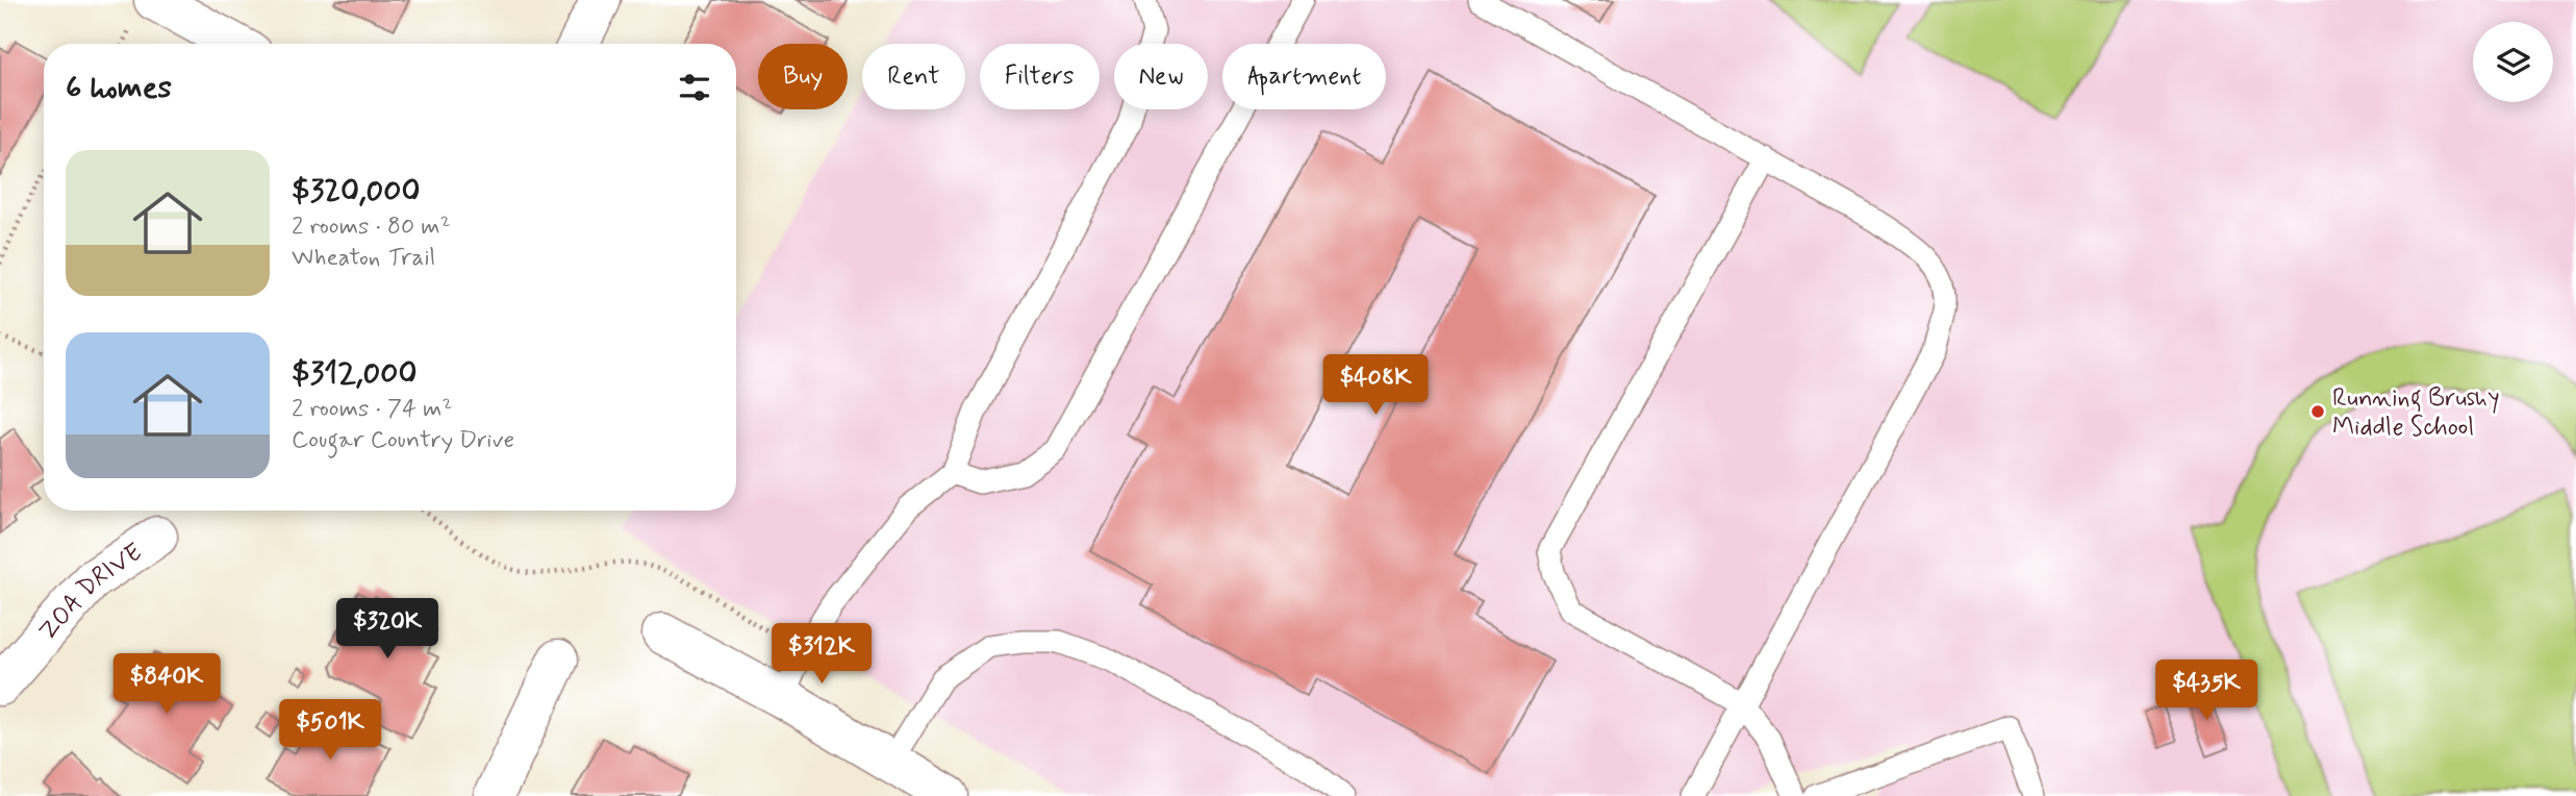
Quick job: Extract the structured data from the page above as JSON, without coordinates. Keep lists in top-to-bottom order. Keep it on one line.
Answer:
{"streets":{"street":["ZOA DRIVE"]},"places":["Running Brushy Middle School"],"page":{"chip":["Buy","Rent","Filters","New","Apartment"],"heading":"6 homes","list":[{"name":"$320,000","note":"2 rooms · 80 m² · Wheaton Trail"},{"name":"$312,000","note":"2 rooms · 74 m² · Cougar Country Drive"}],"price":["$408K","$320K","$312K","$840K","$435K","$501K"]}}
